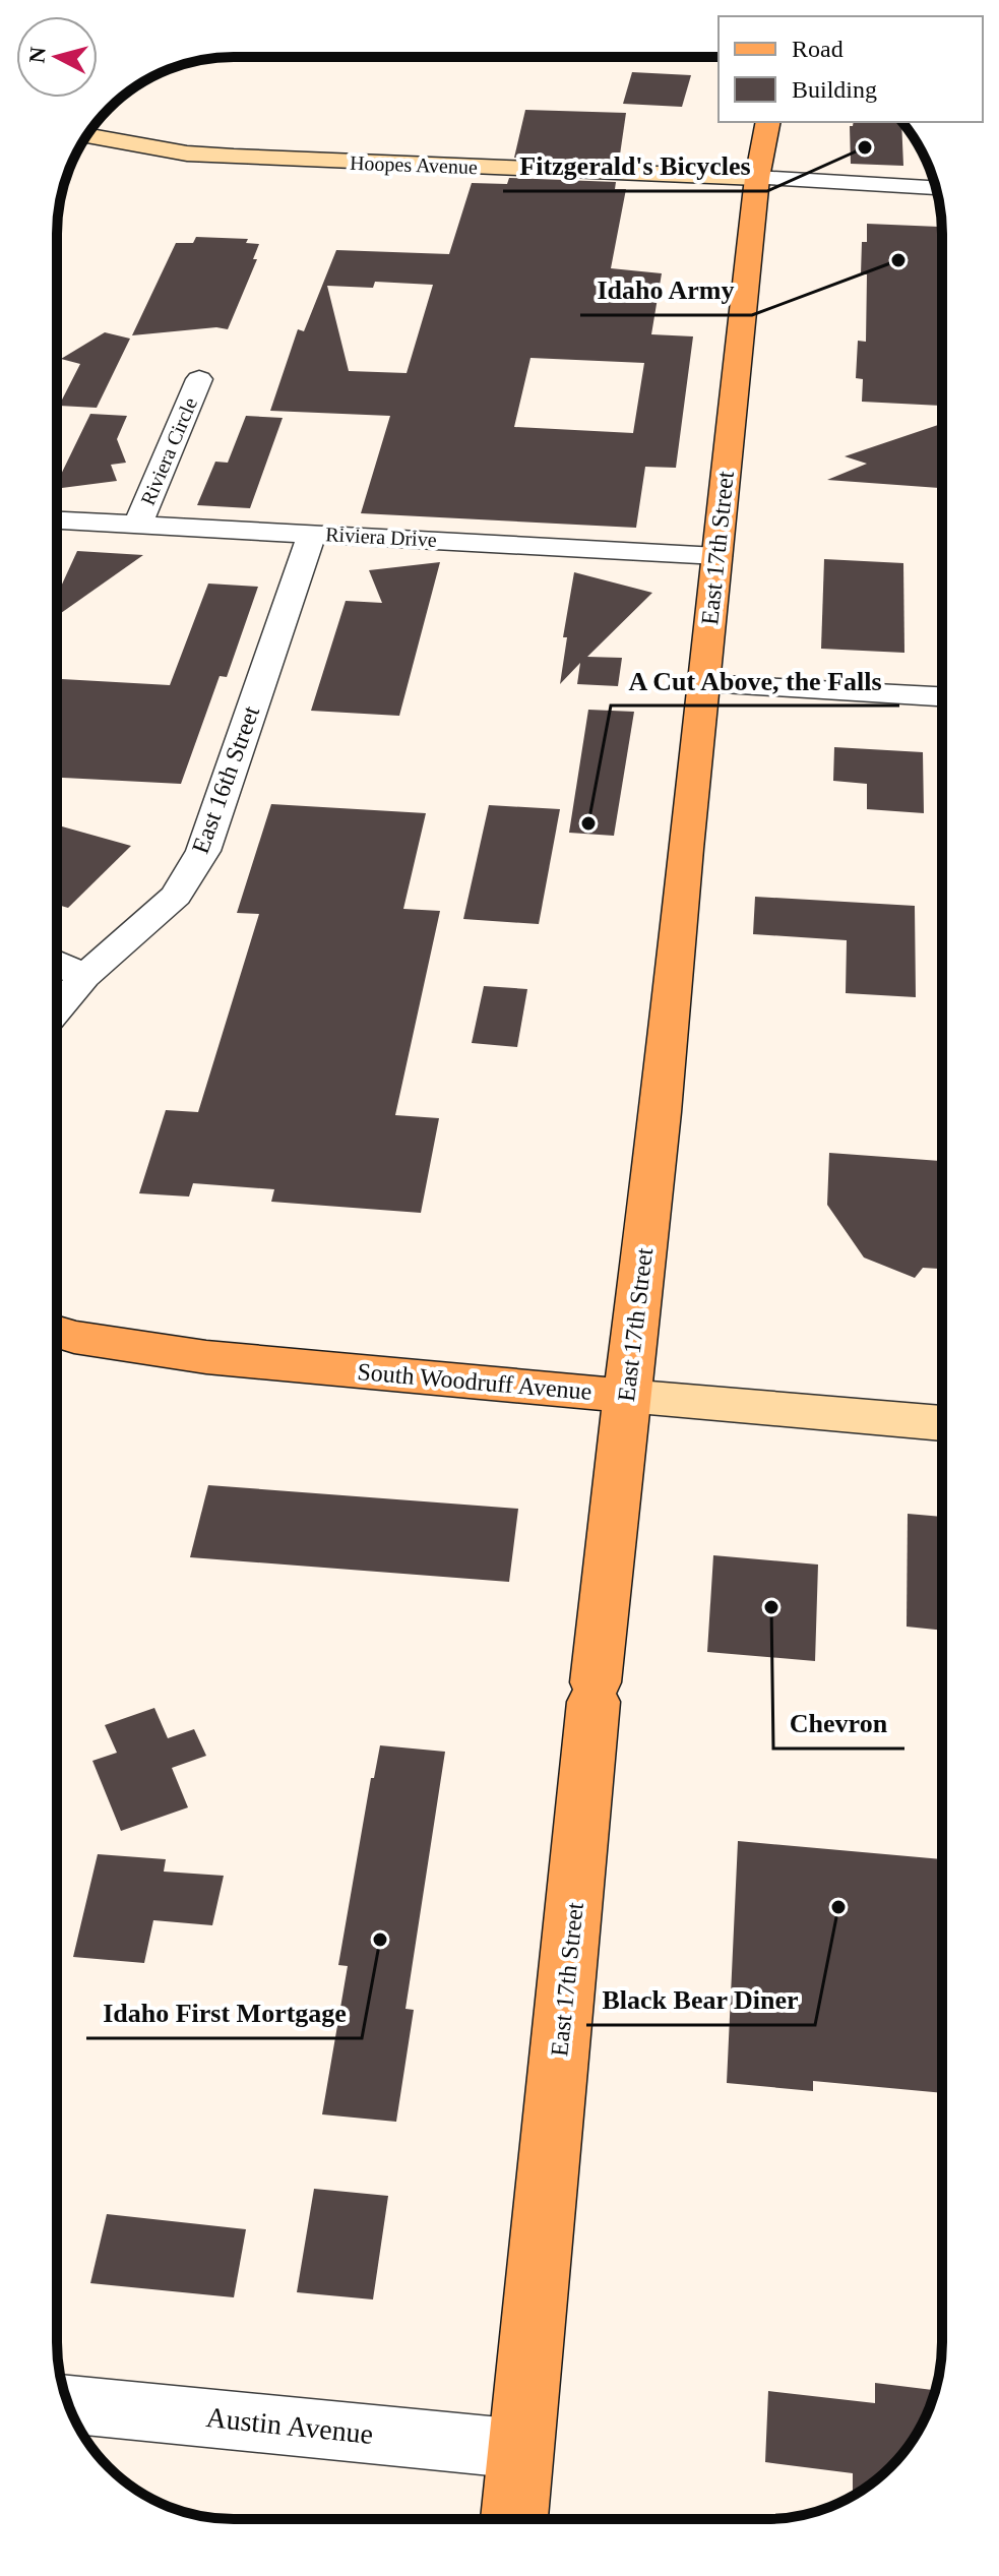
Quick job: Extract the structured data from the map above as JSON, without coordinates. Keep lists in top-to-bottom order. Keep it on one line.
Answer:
{"streets":{"main road":["East 17th Street","South Woodruff Avenue"],"street":["Hoopes Avenue","Riviera Circle","Riviera Drive","East 16th Street","Austin Avenue"]},"crossings":[["Hoopes Avenue","East 17th Street"],["Riviera Circle","Riviera Drive"],["Riviera Drive","East 17th Street"],["Riviera Drive","East 16th Street"],["East 17th Street","South Woodruff Avenue"],["East 17th Street","Austin Avenue"]],"places":["Fitzgerald's Bicycles","Idaho Army","A Cut Above, the Falls","Chevron","Black Bear Diner","Idaho First Mortgage"],"legend":["Road","Building"],"north":"left"}
